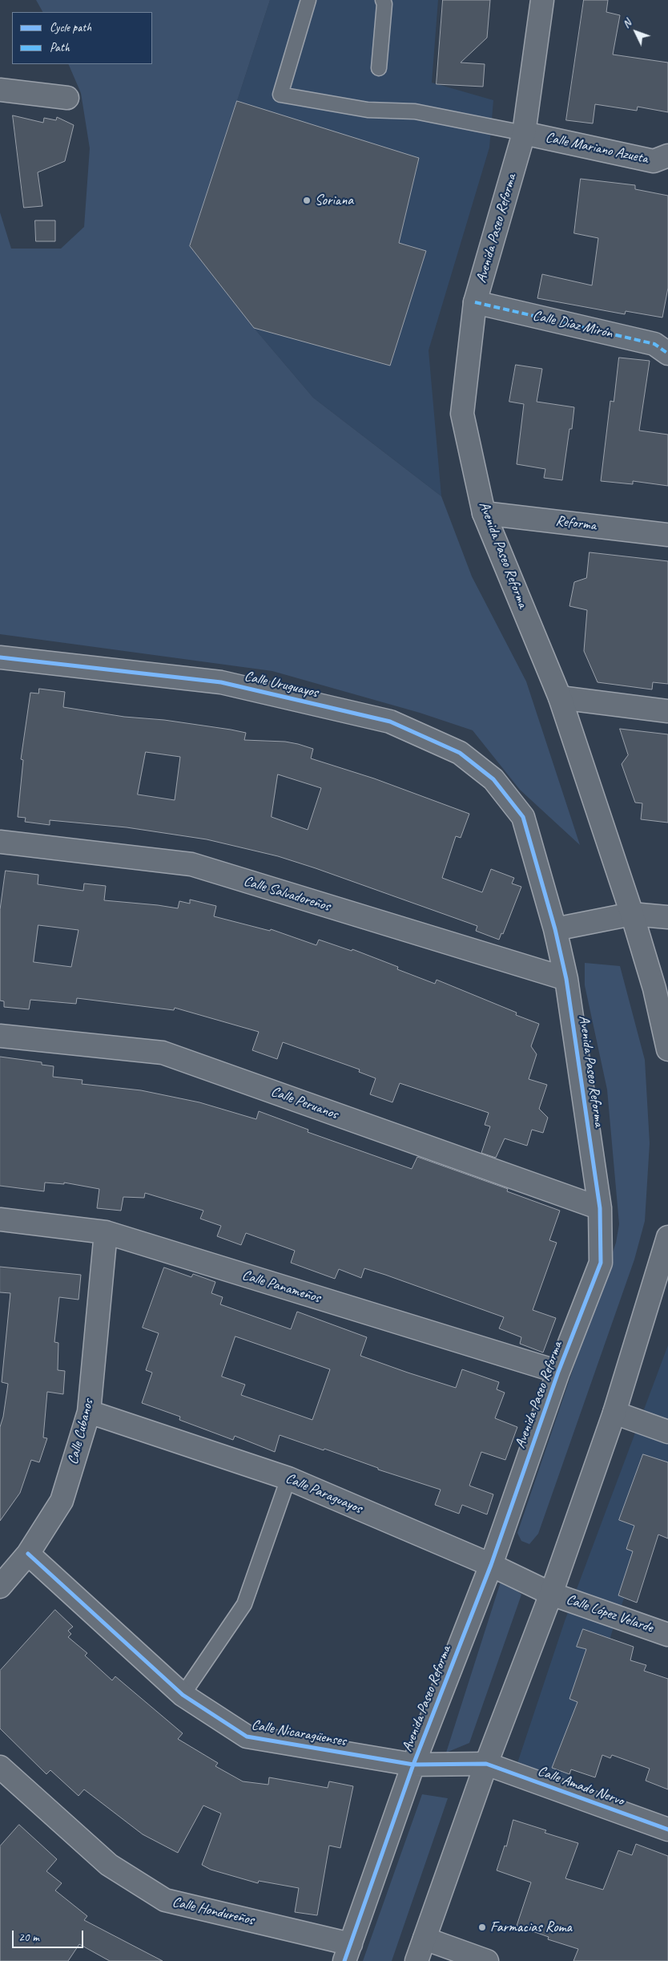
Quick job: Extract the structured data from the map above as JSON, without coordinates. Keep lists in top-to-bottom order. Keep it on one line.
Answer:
{"streets":{"street":["Calle Mariano Azueta","Avenida Paseo Reforma","Calle Díaz Mirón","Reforma","Calle Uruguayos","Calle Salvadoreños","Calle Peruanos","Calle Panameños","Calle Cubanos","Calle Paraguayos","Calle López Velarde","Calle Nicaragüenses","Calle Amado Nervo","Calle Hondureños"]},"crossings":[["Calle Mariano Azueta","Avenida Paseo Reforma"],["Avenida Paseo Reforma","Calle Díaz Mirón"],["Avenida Paseo Reforma","Reforma"],["Avenida Paseo Reforma","Calle Uruguayos"],["Avenida Paseo Reforma","Calle Salvadoreños"],["Avenida Paseo Reforma","Calle Peruanos"],["Avenida Paseo Reforma","Calle Panameños"],["Avenida Paseo Reforma","Calle Paraguayos"],["Avenida Paseo Reforma","Calle Nicaragüenses"],["Avenida Paseo Reforma","Calle Hondureños"],["Calle Panameños","Calle Cubanos"],["Calle Cubanos","Calle Paraguayos"],["Calle Cubanos","Calle Nicaragüenses"],["Calle Paraguayos","Calle López Velarde"],["Calle Nicaragüenses","Calle Amado Nervo"]],"places":["Soriana","Farmacias Roma"],"legend":["Cycle path","Path"],"scale_bar":"20 m","north":"top left"}
